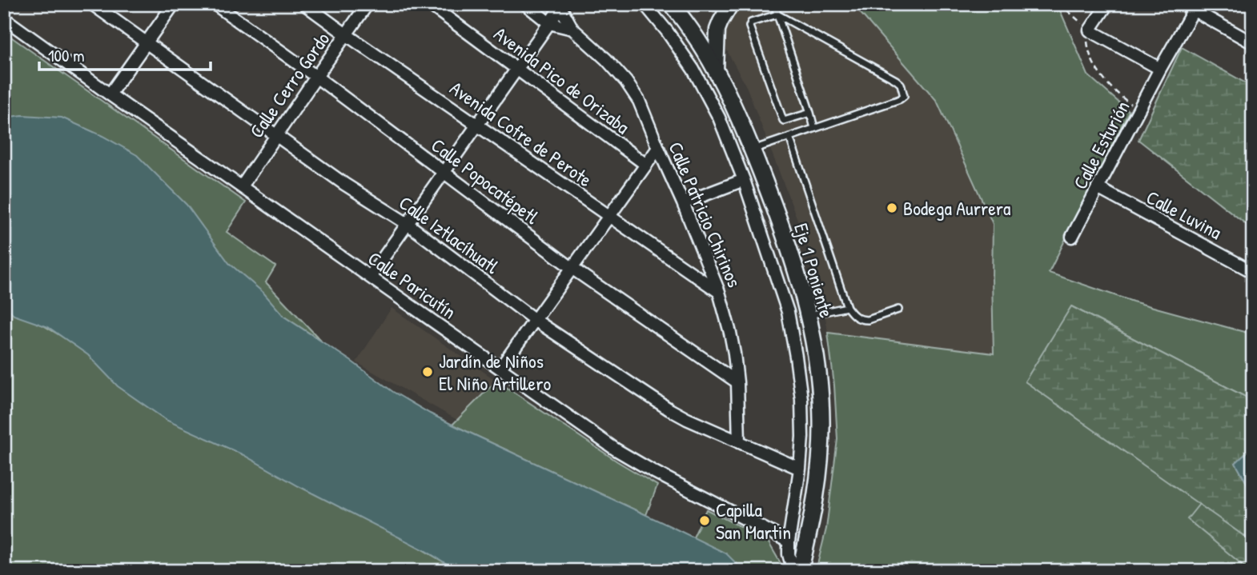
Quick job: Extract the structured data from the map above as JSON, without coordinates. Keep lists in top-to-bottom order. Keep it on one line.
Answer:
{"streets":{"main road":["Eje 1 Poniente"],"street":["Avenida Pico de Orizaba","Calle Cerro Gordo","Avenida Cofre de Perote","Calle Esturión","Calle Popocatépetl","Calle Patricio Chirinos","Calle Luvina","Calle Iztlacíhuatl","Calle Paricutín"]},"crossings":[["Calle Cerro Gordo","Avenida Cofre de Perote"],["Calle Cerro Gordo","Calle Popocatépetl"],["Calle Cerro Gordo","Calle Iztlacíhuatl"],["Calle Cerro Gordo","Calle Paricutín"],["Avenida Cofre de Perote","Calle Patricio Chirinos"],["Calle Esturión","Calle Luvina"],["Calle Popocatépetl","Calle Patricio Chirinos"],["Calle Patricio Chirinos","Calle Iztlacíhuatl"]],"places":["Bodega Aurrera","Jardín de Niños El Niño Artillero","Capilla San Martin"],"scale_bar":"100 m"}
